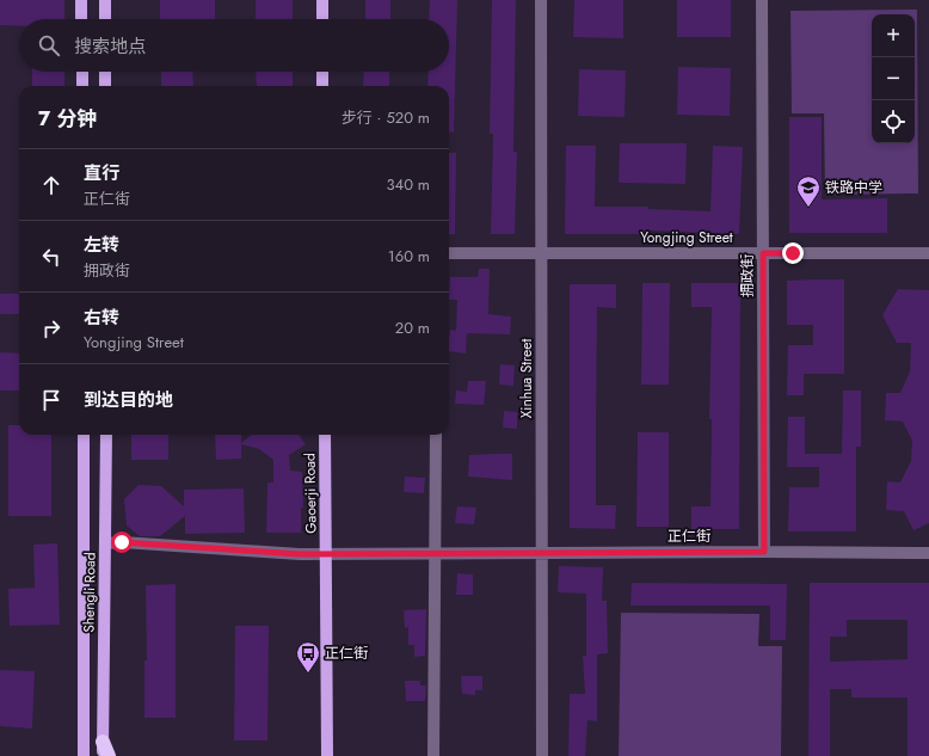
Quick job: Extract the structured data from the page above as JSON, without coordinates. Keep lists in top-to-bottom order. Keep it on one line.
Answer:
{"streets":{"main road":["Gaoerji Road","Shengli Road"],"street":["Yongjing Street","拥政街","Xinhua Street","正仁街"]},"crossings":[["Yongjing Street","拥政街"],["Yongjing Street","Xinhua Street"],["拥政街","正仁街"],["Xinhua Street","正仁街"],["Gaoerji Road","正仁街"],["正仁街","Shengli Road"]],"places":{"school or university":["铁路中学"],"bus stop":["正仁街"]},"page":{"map_buttons":["+","−"],"search":"搜索地点","heading":["7 分钟","步行 · 520 m"],"list":[["直行","正仁街","340 m"],["左转","拥政街","160 m"],["右转","Yongjing Street","20 m"],"到达目的地"]}}
